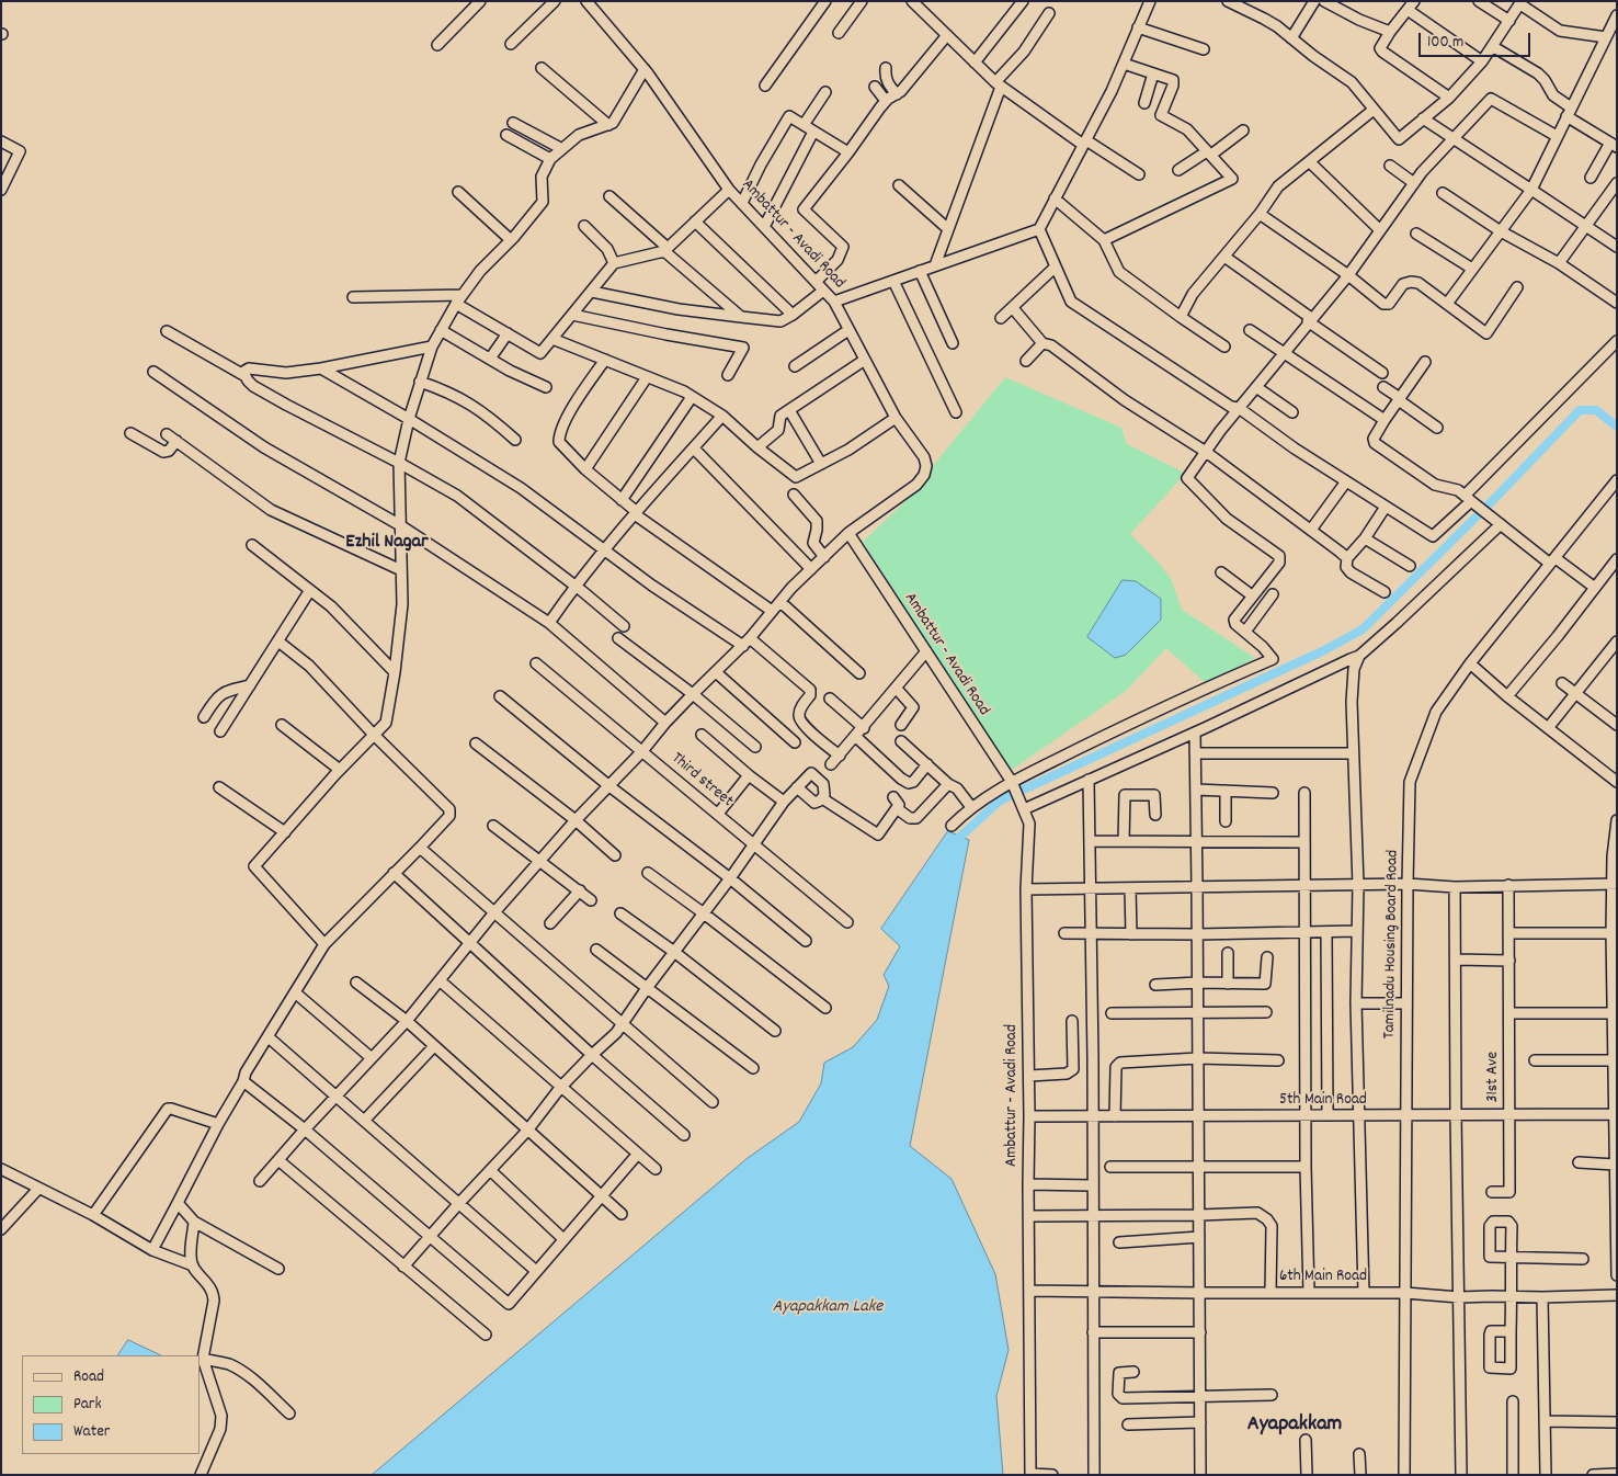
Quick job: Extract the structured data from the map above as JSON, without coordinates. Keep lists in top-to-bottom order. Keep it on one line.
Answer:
{"streets":{"street":["Ambattur - Avadi Road","Third street","Tamilnadu Housing Board Road","31st Ave","5th Main Road","6th Main Road"]},"crossings":[["Ambattur - Avadi Road","5th Main Road"],["Ambattur - Avadi Road","6th Main Road"],["Tamilnadu Housing Board Road","5th Main Road"],["Tamilnadu Housing Board Road","6th Main Road"],["31st Ave","5th Main Road"]],"districts":["Ezhil Nagar","Ayapakkam"],"water":["Ayapakkam Lake"],"legend":["Road","Park","Water"],"scale_bar":"100 m"}
